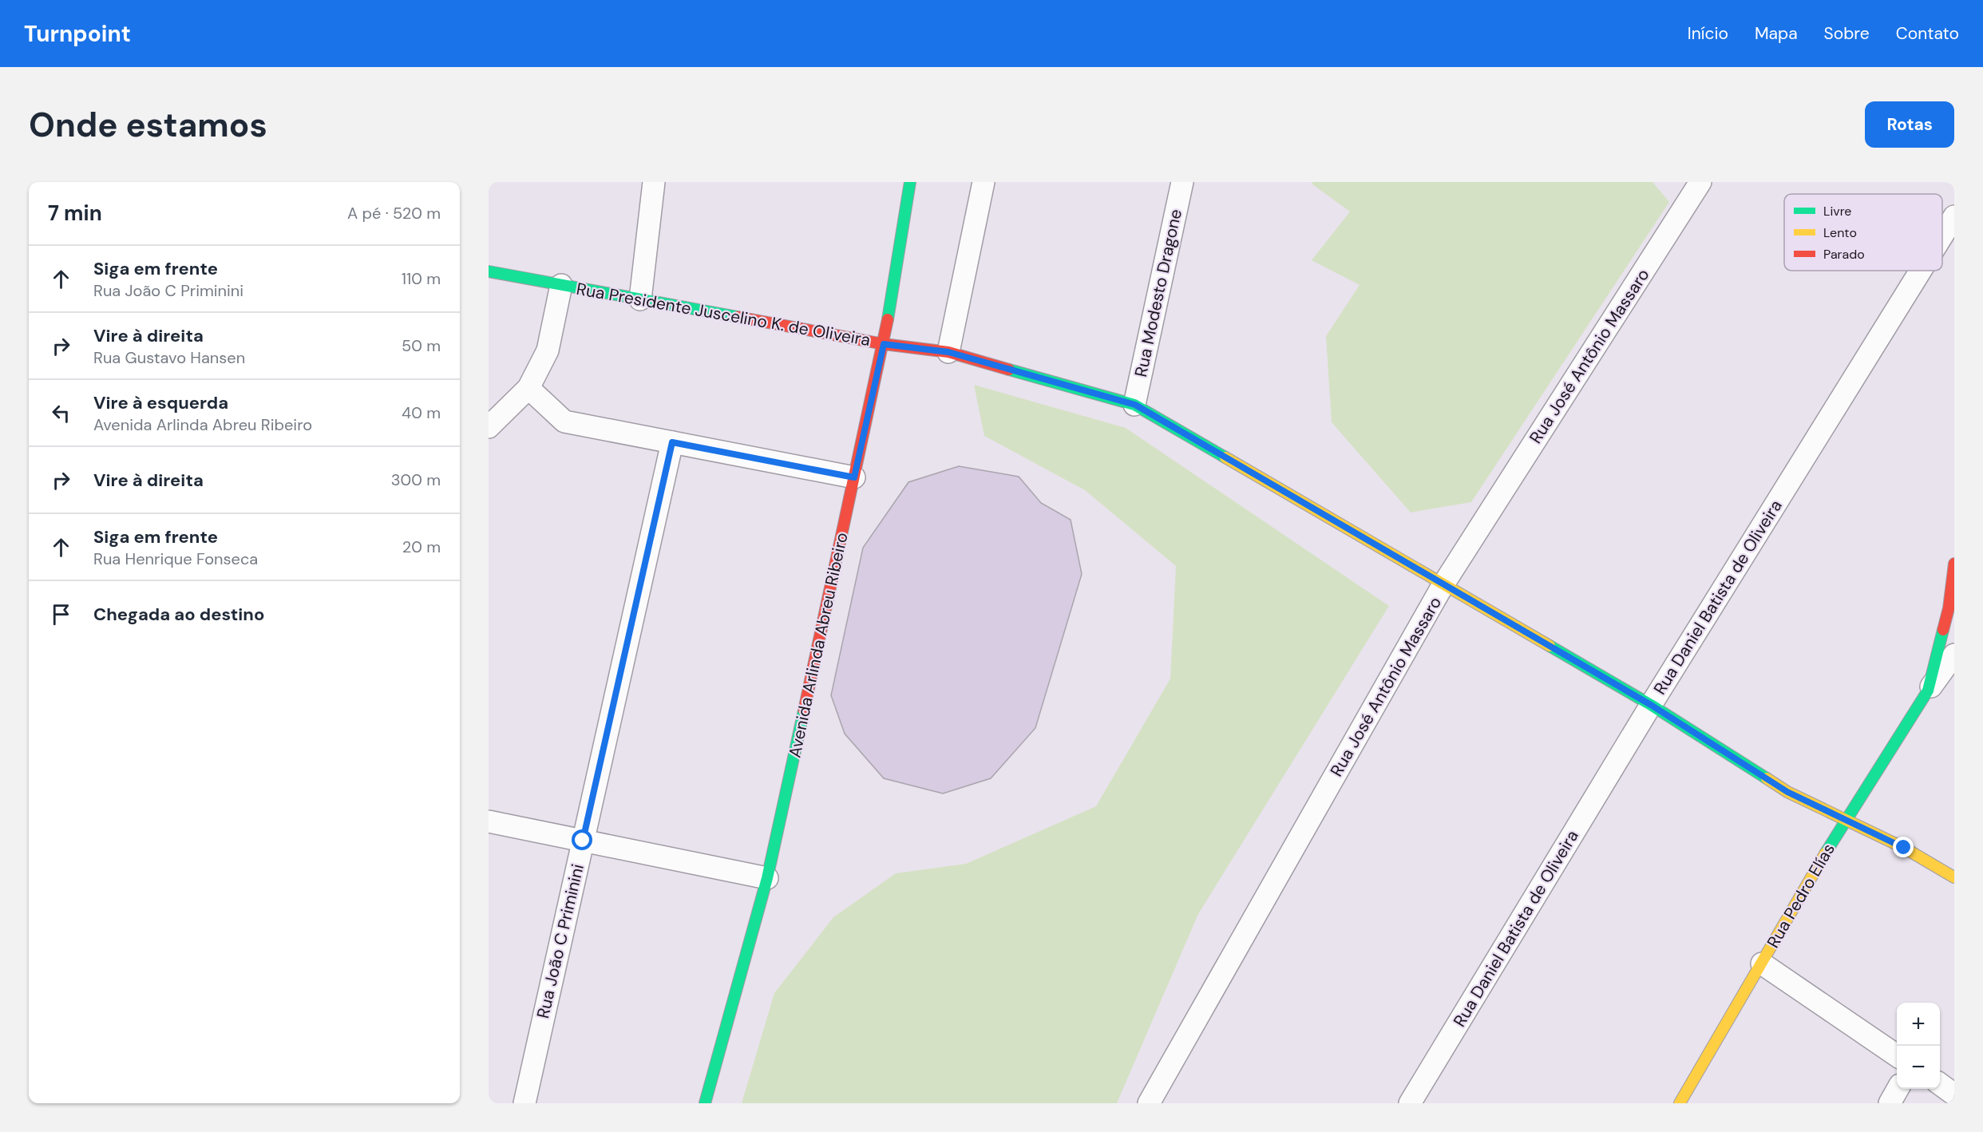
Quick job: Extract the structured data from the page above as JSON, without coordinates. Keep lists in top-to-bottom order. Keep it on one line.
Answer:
{"streets":{"street":["Rua Modesto Dragone","Rua Presidente Juscelino K. de Oliveira","Rua José Antônio Massaro","Rua Daniel Batista de Oliveira","Avenida Arlinda Abreu Ribeiro","Rua Pedro Elías","Rua João C Priminini"]},"crossings":[["Rua Modesto Dragone","Rua Presidente Juscelino K. de Oliveira"],["Rua Presidente Juscelino K. de Oliveira","Rua José Antônio Massaro"],["Rua Presidente Juscelino K. de Oliveira","Rua Daniel Batista de Oliveira"],["Rua Presidente Juscelino K. de Oliveira","Avenida Arlinda Abreu Ribeiro"],["Rua Presidente Juscelino K. de Oliveira","Rua Pedro Elías"]],"legend":["Livre","Lento","Parado"],"page":{"header":"Turnpoint","nav":["Início","Mapa","Sobre","Contato"],"buttons":"Rotas","title":"Onde estamos","heading":["7 min","A pé · 520 m"],"list":[["Siga em frente","Rua João C Priminini","110 m"],["Vire à direita","Rua Gustavo Hansen","50 m"],["Vire à esquerda","Avenida Arlinda Abreu Ribeiro","40 m"],["Vire à direita","300 m"],["Siga em frente","Rua Henrique Fonseca","20 m"],"Chegada ao destino"],"map_buttons":["+","−"]}}
